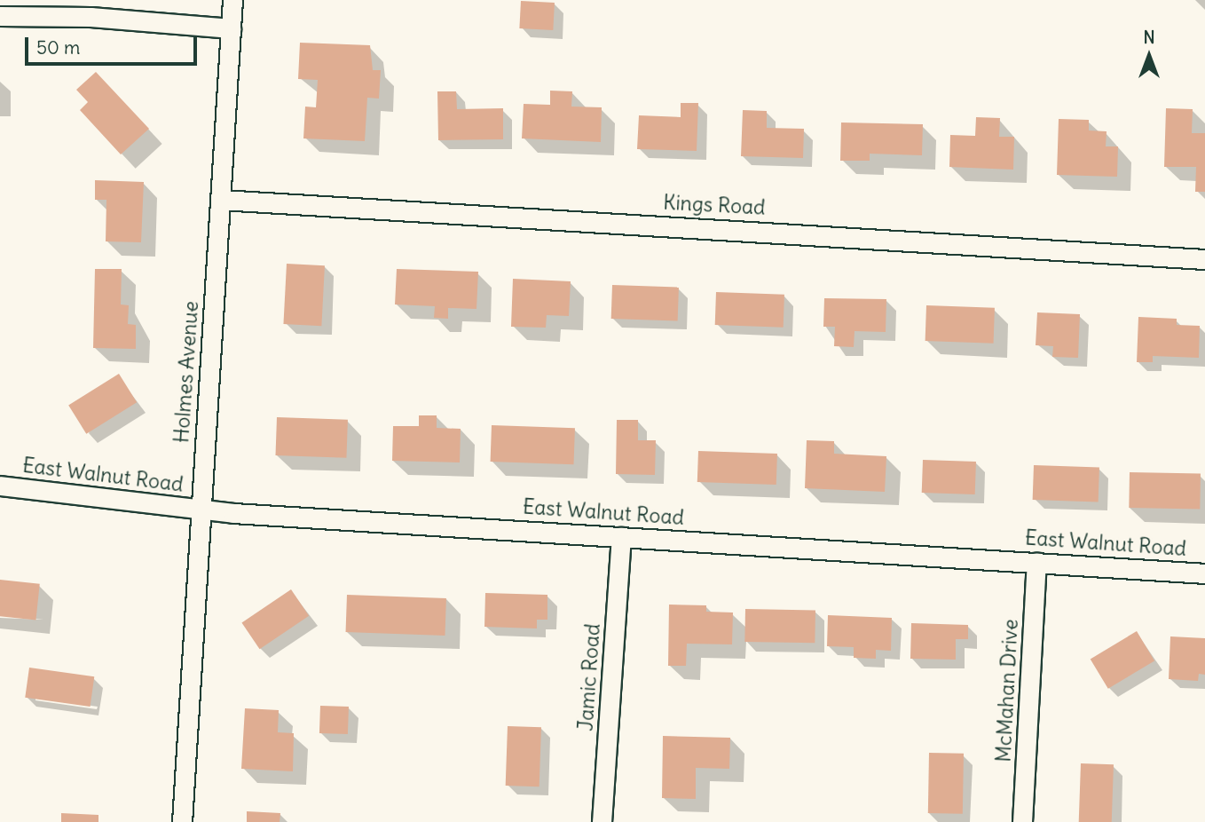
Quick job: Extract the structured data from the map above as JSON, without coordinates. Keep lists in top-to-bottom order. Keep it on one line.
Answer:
{"streets":{"street":["Kings Road","Holmes Avenue","East Walnut Road","Jamic Road","McMahan Drive"]},"crossings":[["Kings Road","Holmes Avenue"],["Holmes Avenue","East Walnut Road"],["East Walnut Road","Jamic Road"],["East Walnut Road","McMahan Drive"]],"scale_bar":"50 m","north":"top"}
